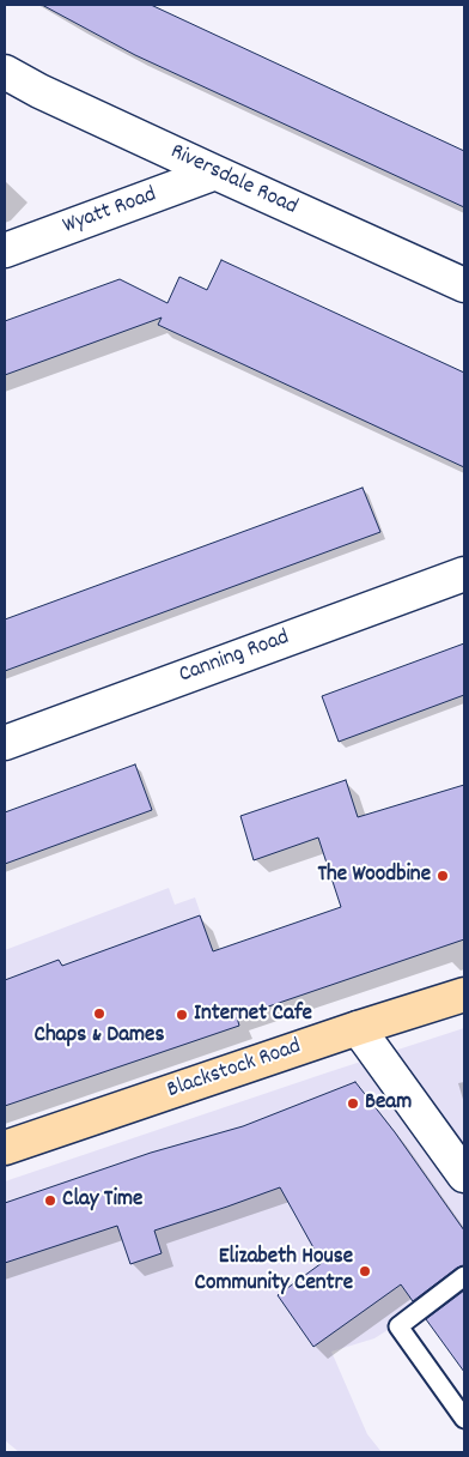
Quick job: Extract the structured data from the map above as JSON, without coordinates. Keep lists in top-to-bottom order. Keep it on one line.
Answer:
{"streets":{"main road":["Blackstock Road"],"street":["Riversdale Road","Wyatt Road","Canning Road"]},"crossings":[["Riversdale Road","Wyatt Road"]],"places":["The Woodbine","Chaps & Dames","Internet Cafe","Beam","Clay Time","Elizabeth House Community Centre"]}
